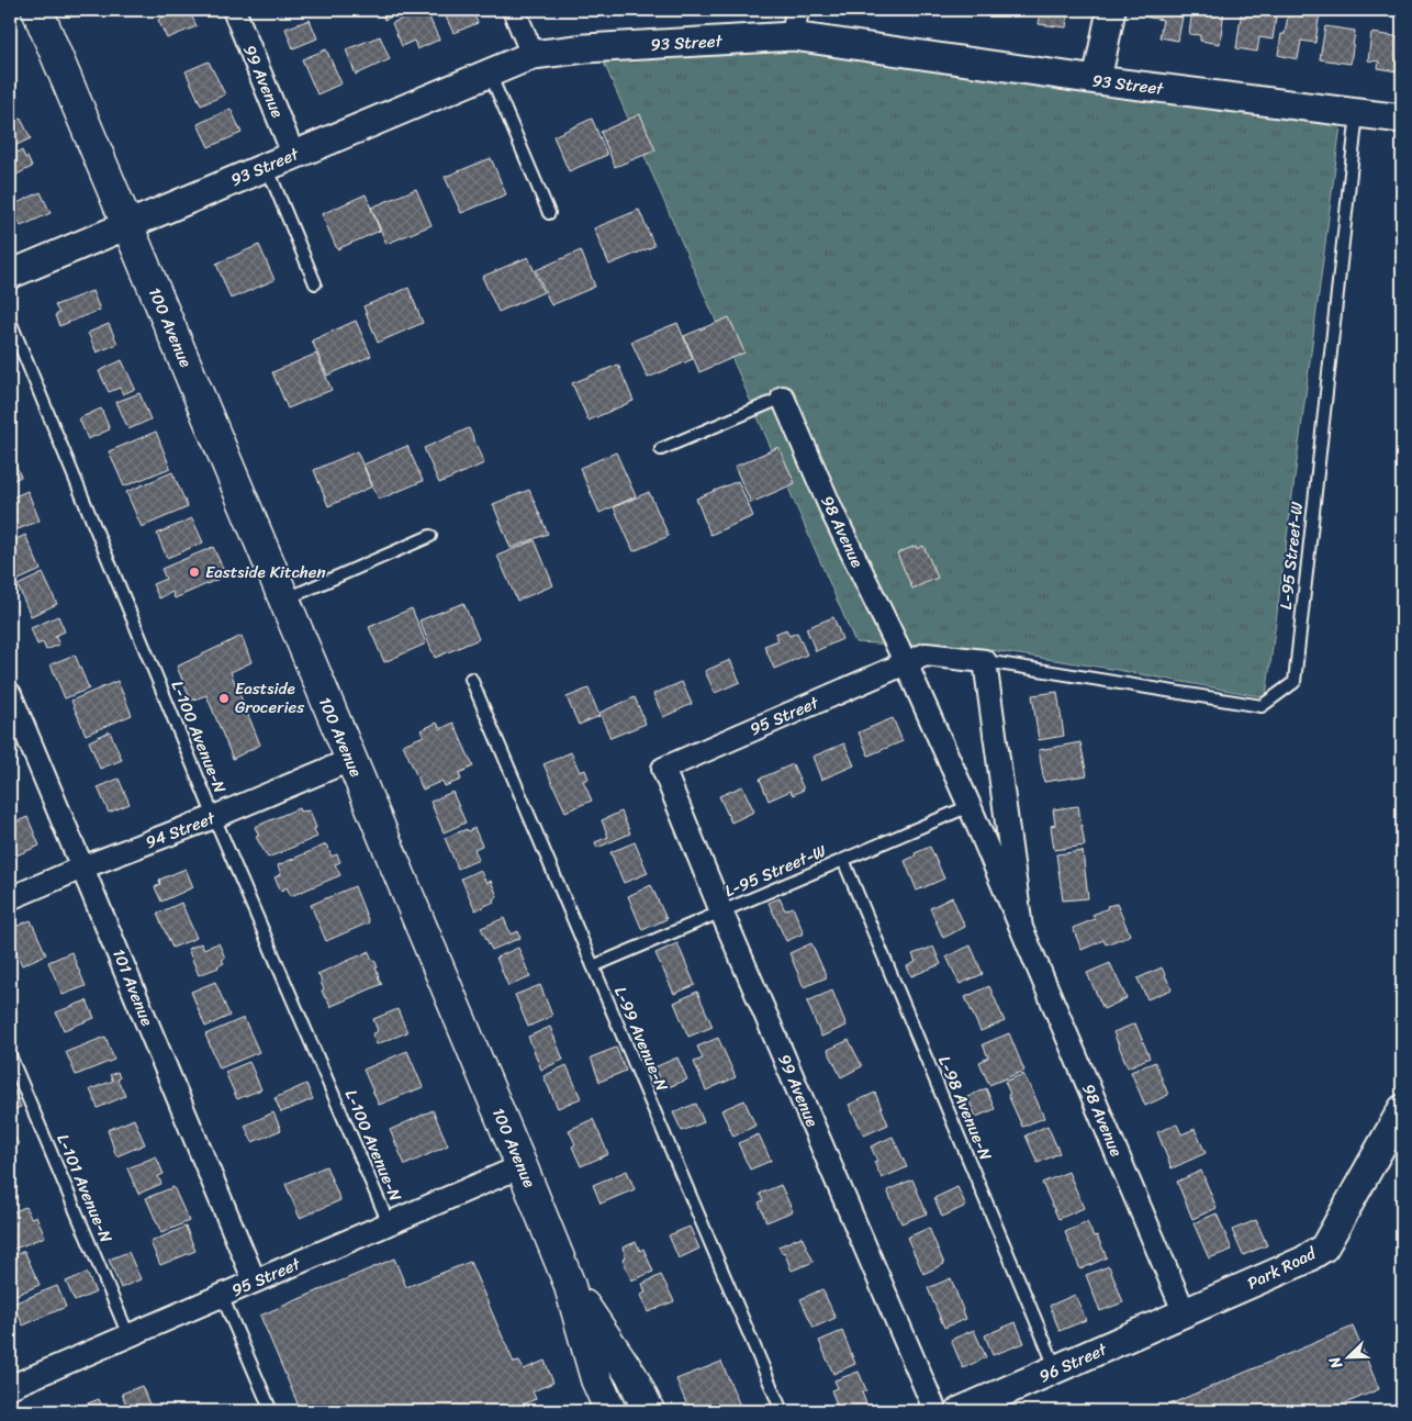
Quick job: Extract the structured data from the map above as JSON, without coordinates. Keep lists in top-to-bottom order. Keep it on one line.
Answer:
{"streets":{"main road":["100 Avenue"],"street":["93 Street","99 Avenue","98 Avenue","95 Street","94 Street","101 Avenue","Park Road","96 Street"],"lane":["L-95 Street-W","L-100 Avenue-N","L-99 Avenue-N","L-98 Avenue-N","L-101 Avenue-N"]},"crossings":[["93 Street","99 Avenue"],["93 Street","100 Avenue"],["93 Street","L-95 Street-W"],["99 Avenue","L-95 Street-W"],["99 Avenue","95 Street"],["100 Avenue","95 Street"],["100 Avenue","94 Street"],["98 Avenue","L-95 Street-W"],["98 Avenue","95 Street"],["98 Avenue","Park Road"],["98 Avenue","96 Street"],["L-95 Street-W","L-99 Avenue-N"],["L-95 Street-W","L-98 Avenue-N"],["95 Street","L-100 Avenue-N"],["95 Street","101 Avenue"],["95 Street","L-101 Avenue-N"],["L-100 Avenue-N","94 Street"],["94 Street","101 Avenue"],["L-98 Avenue-N","96 Street"],["Park Road","96 Street"]],"places":["Eastside Kitchen","Eastside Groceries"],"north":"bottom left"}
